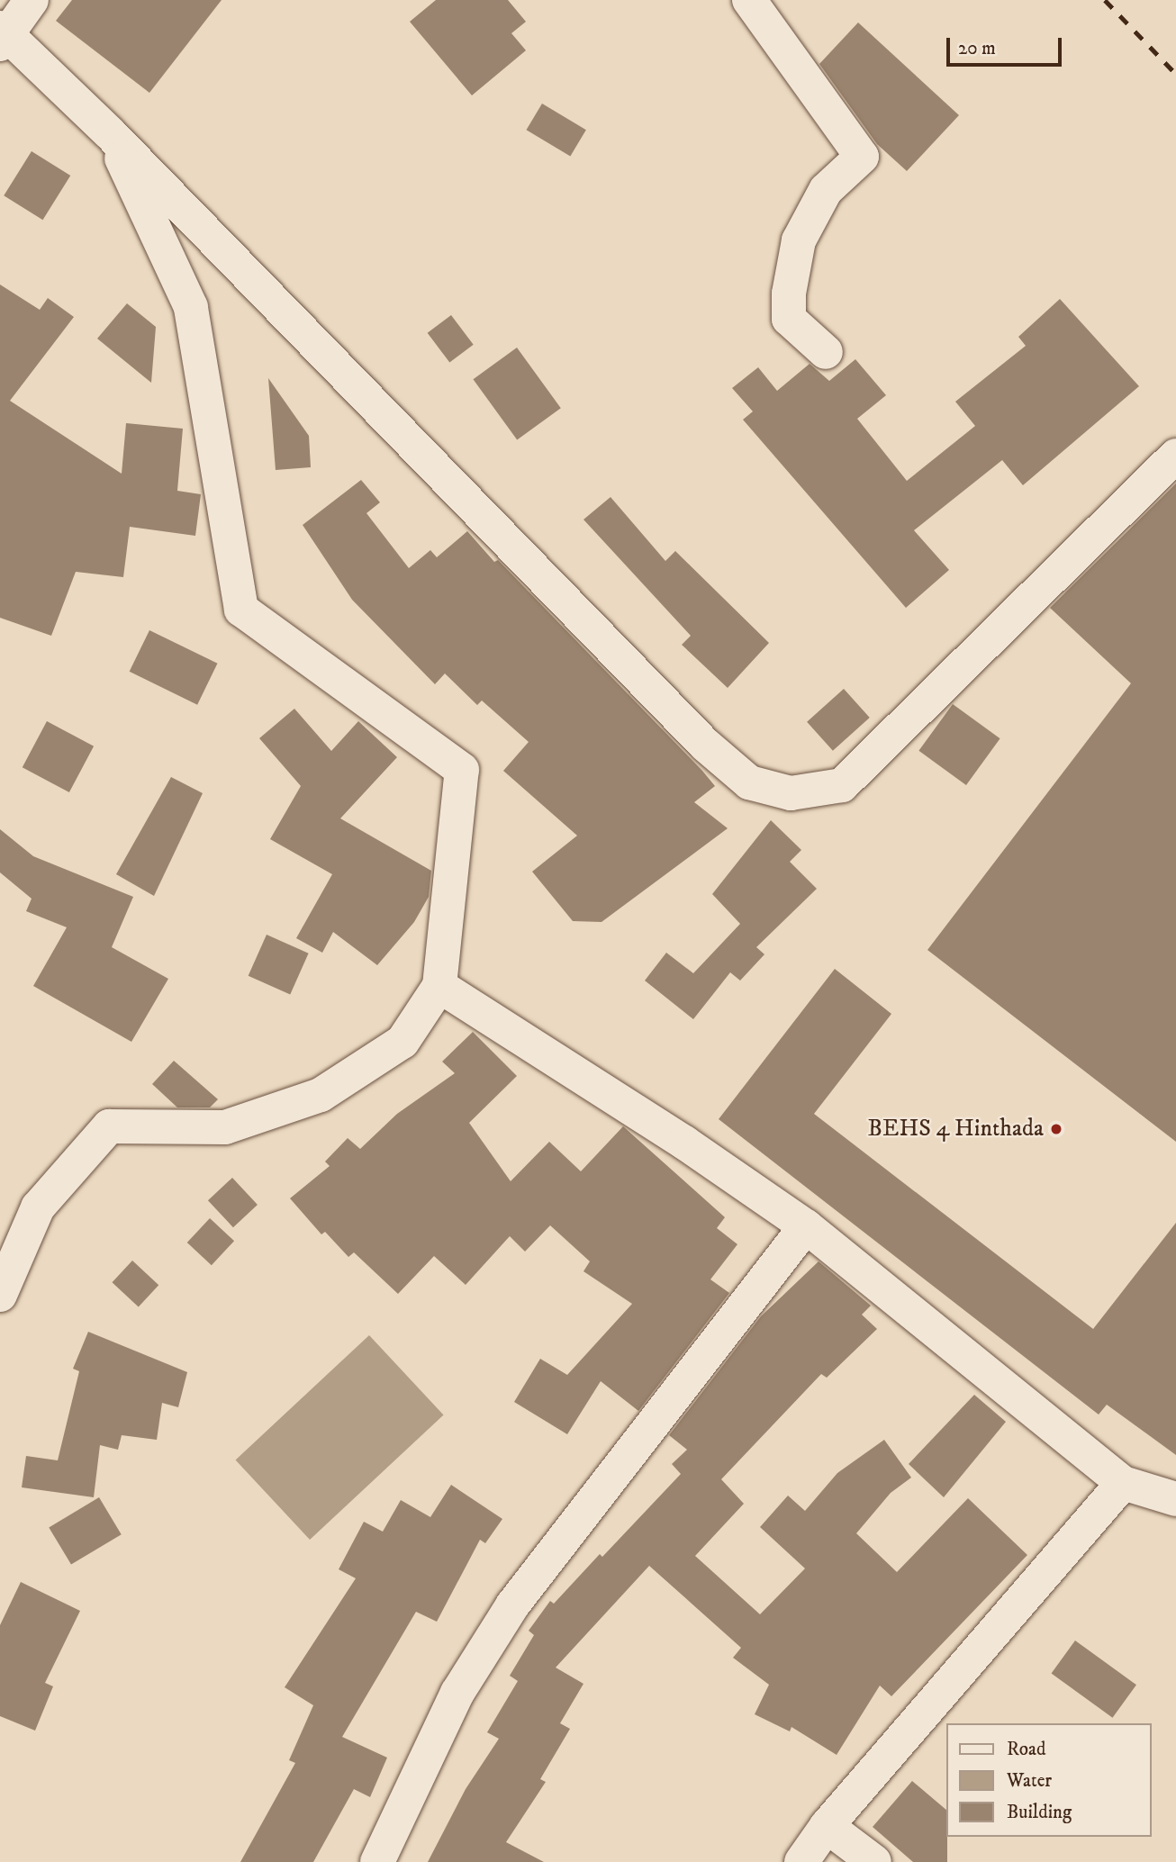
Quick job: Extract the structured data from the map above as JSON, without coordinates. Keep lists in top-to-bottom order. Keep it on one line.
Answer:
{"places":["BEHS 4 Hinthada"],"legend":["Road","Water","Building"],"scale_bar":"20 m"}
